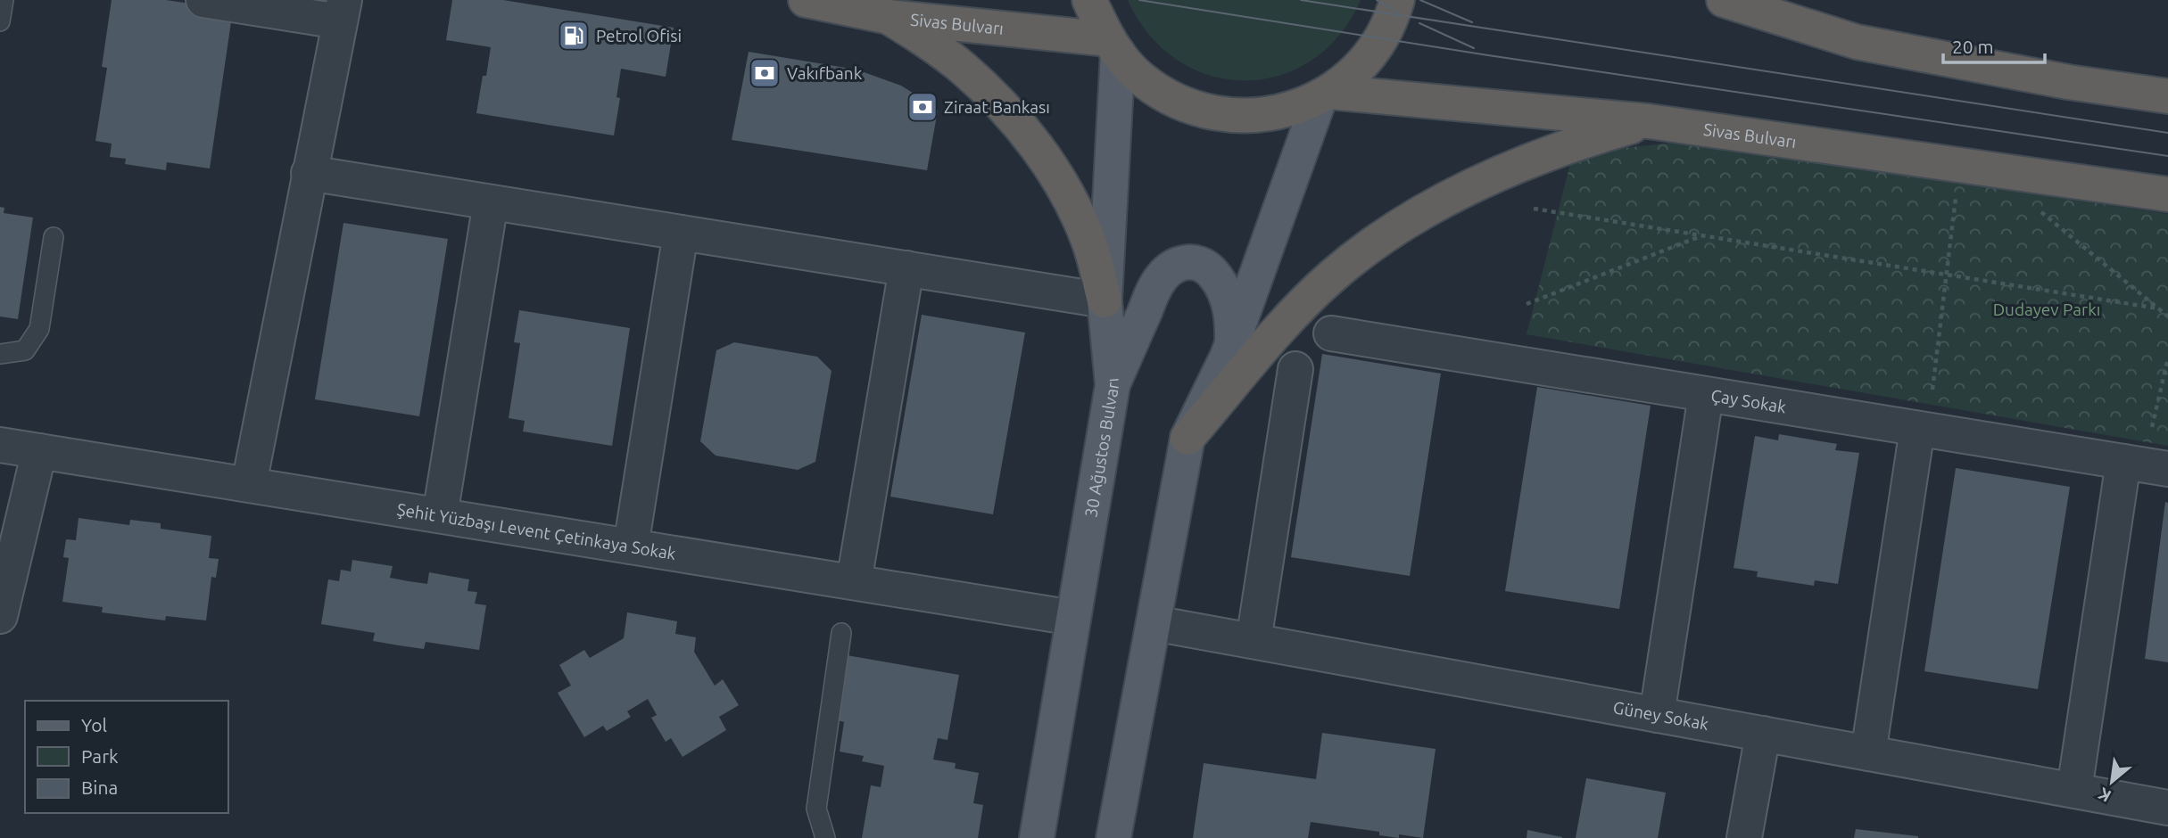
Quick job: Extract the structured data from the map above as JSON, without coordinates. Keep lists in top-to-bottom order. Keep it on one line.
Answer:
{"streets":{"highway":["Sivas Bulvarı"],"main road":["30 Ağustos Bulvarı"],"street":["Çay Sokak","Şehit Yüzbaşı Levent Çetinkaya Sokak","Güney Sokak"]},"crossings":[["Sivas Bulvarı","30 Ağustos Bulvarı"],["30 Ağustos Bulvarı","Şehit Yüzbaşı Levent Çetinkaya Sokak"]],"parks":["Dudayev Parkı"],"places":{"fuel station":["Petrol Ofisi"],"bank":["Vakıfbank","Ziraat Bankası"]},"legend":["Yol","Park","Bina"],"scale_bar":"20 m","north":"bottom left"}
